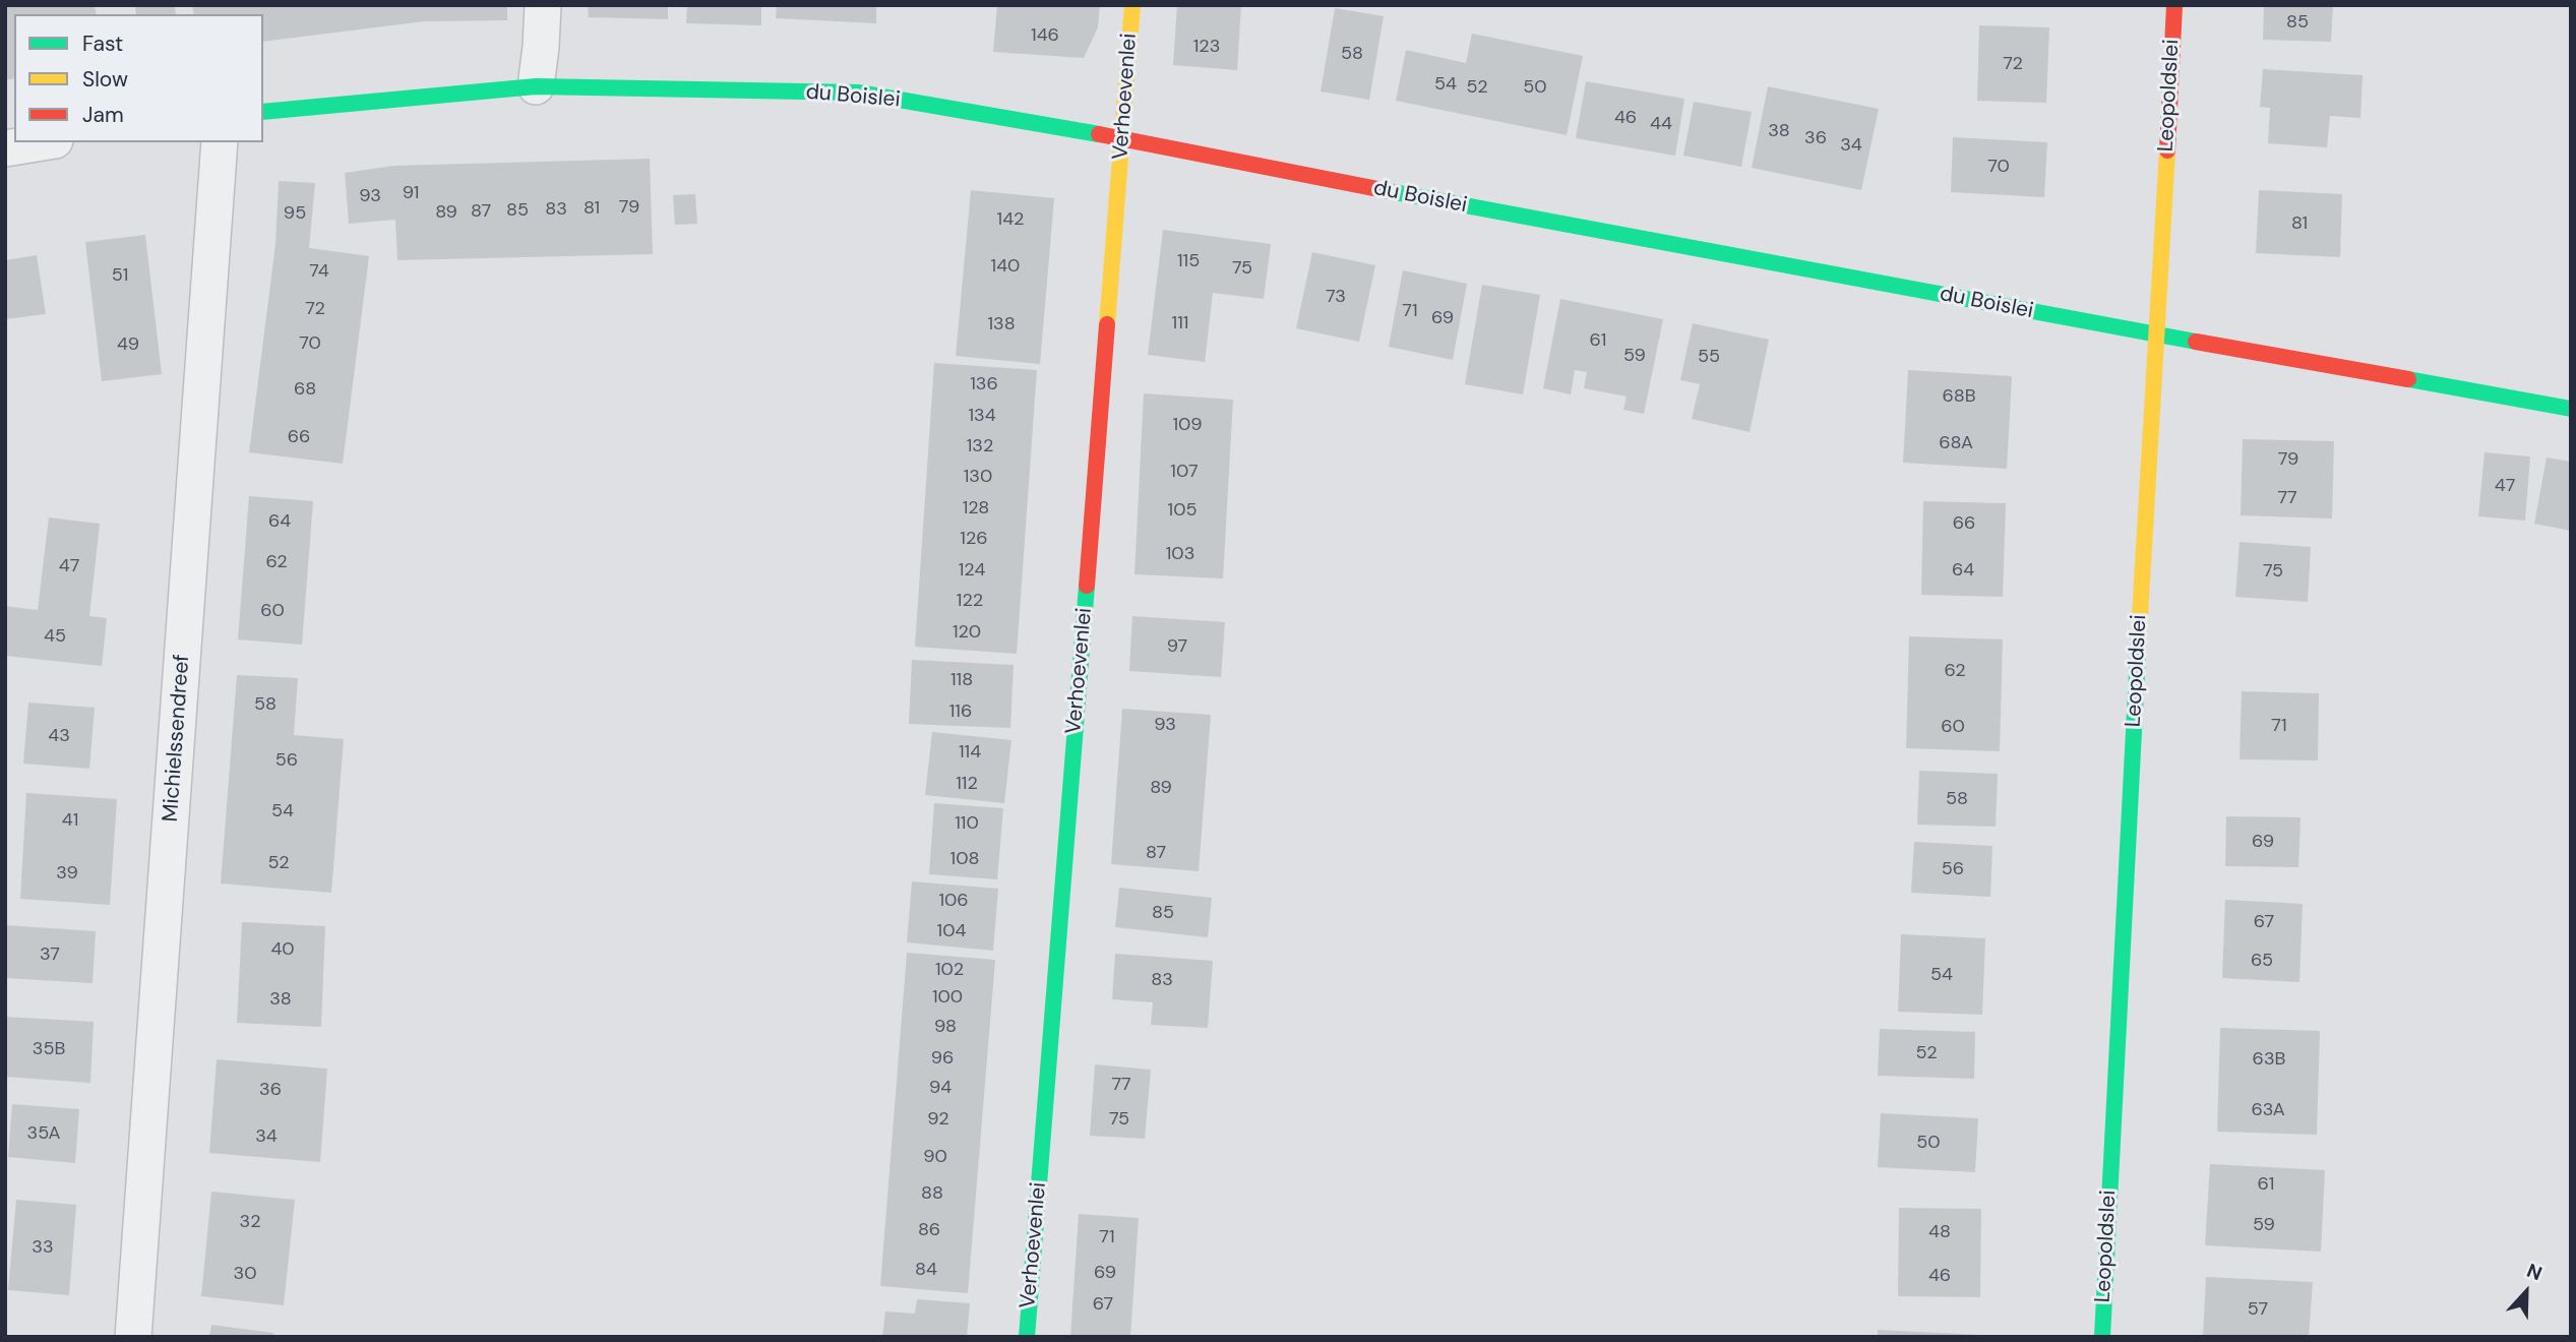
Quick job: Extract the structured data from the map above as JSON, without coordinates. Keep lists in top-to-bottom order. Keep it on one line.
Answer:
{"streets":{"street":["Leopoldslei","du Boislei","Verhoevenlei","Michielssendreef"]},"crossings":[["Leopoldslei","du Boislei"],["du Boislei","Verhoevenlei"]],"house_numbers":["85","146","123","58","72","54","52","50","46","44","38","36","34","70","91","93","79","81","83","85","87","89","95","142","81","115","140","75","74","51","73","72","71","69","111","138","61","70","49","59","55","136","68","68B","134","109","66","68A","132","79","107","130","47","77","128","105","64","66","126","103","62","47","124","64","75","122","60","120","45","97","62","118","58","116","93","71","60","43","114","56","112","89","58","54","41","110","69","87","108","52","56","39","106","85","67","104","40","37","65","102","54","83","100","38","98","35B","52","96","63B","77","94","36","63A","92","75","35A","34","50","90","61","88","32","59","86","48","71","33","84","69","30","46","67","57"],"legend":["Fast","Slow","Jam"],"north":"top"}
